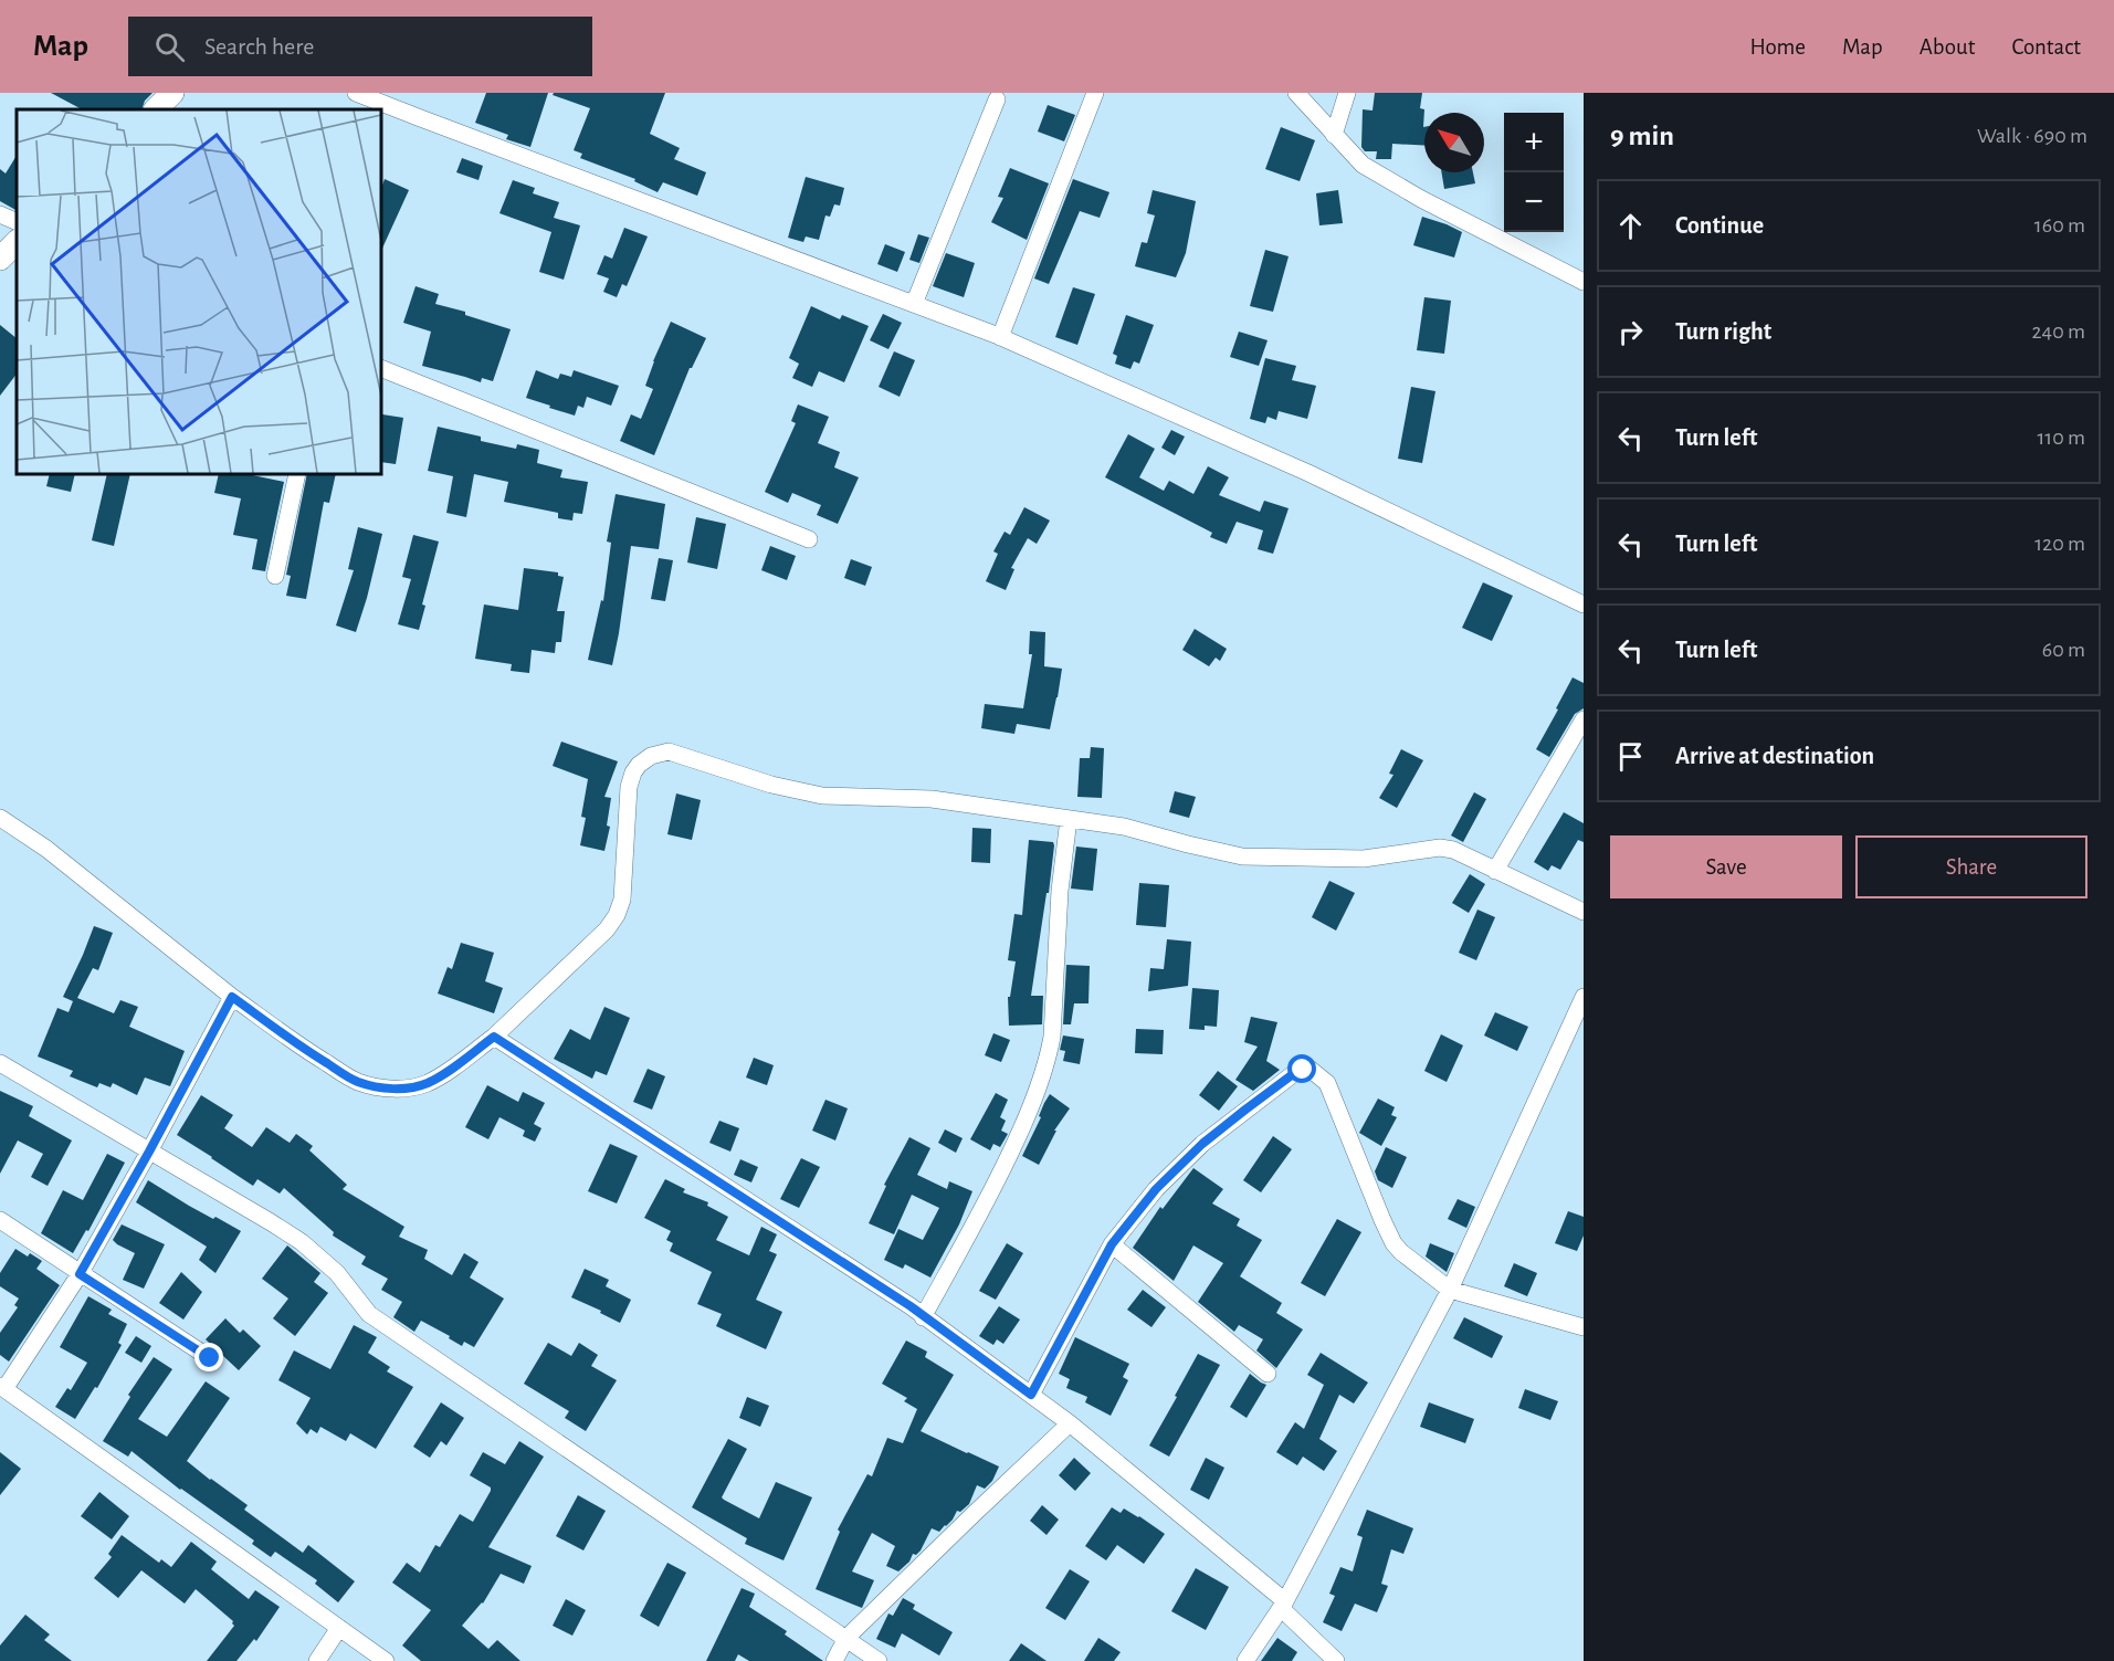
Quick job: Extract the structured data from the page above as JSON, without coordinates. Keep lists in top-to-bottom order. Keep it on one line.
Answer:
{"north":"top left","page":{"header":"Map","search":"Search here","nav":["Home","Map","About","Contact"],"heading":["9 min","Walk · 690 m"],"map_buttons":["+","−"],"list":[["Continue","160 m"],["Turn right","240 m"],["Turn left","110 m"],["Turn left","120 m"],["Turn left","60 m"],"Arrive at destination"],"buttons":["Save","Share"]}}
